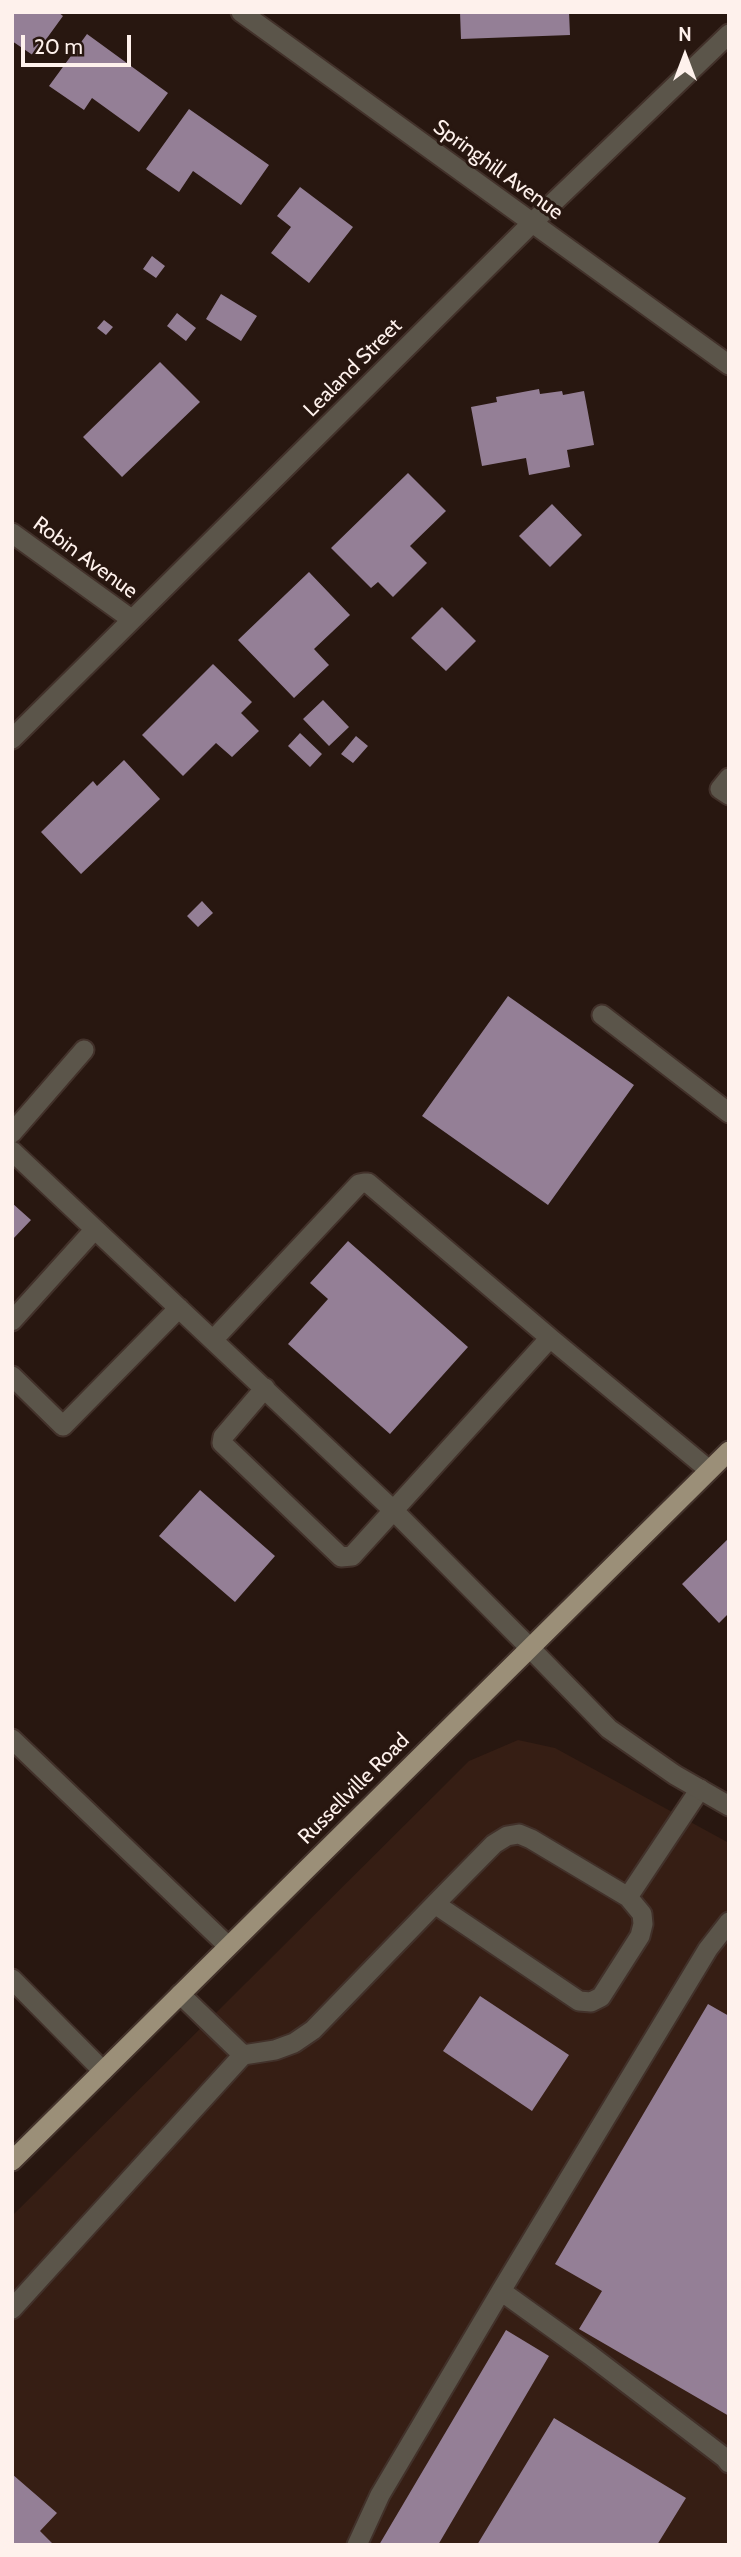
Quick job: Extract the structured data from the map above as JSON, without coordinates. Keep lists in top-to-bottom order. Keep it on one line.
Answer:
{"streets":{"main road":["Russellville Road"],"street":["Springhill Avenue","Lealand Street","Robin Avenue"]},"crossings":[["Springhill Avenue","Lealand Street"],["Lealand Street","Robin Avenue"]],"scale_bar":"20 m","north":"top"}
